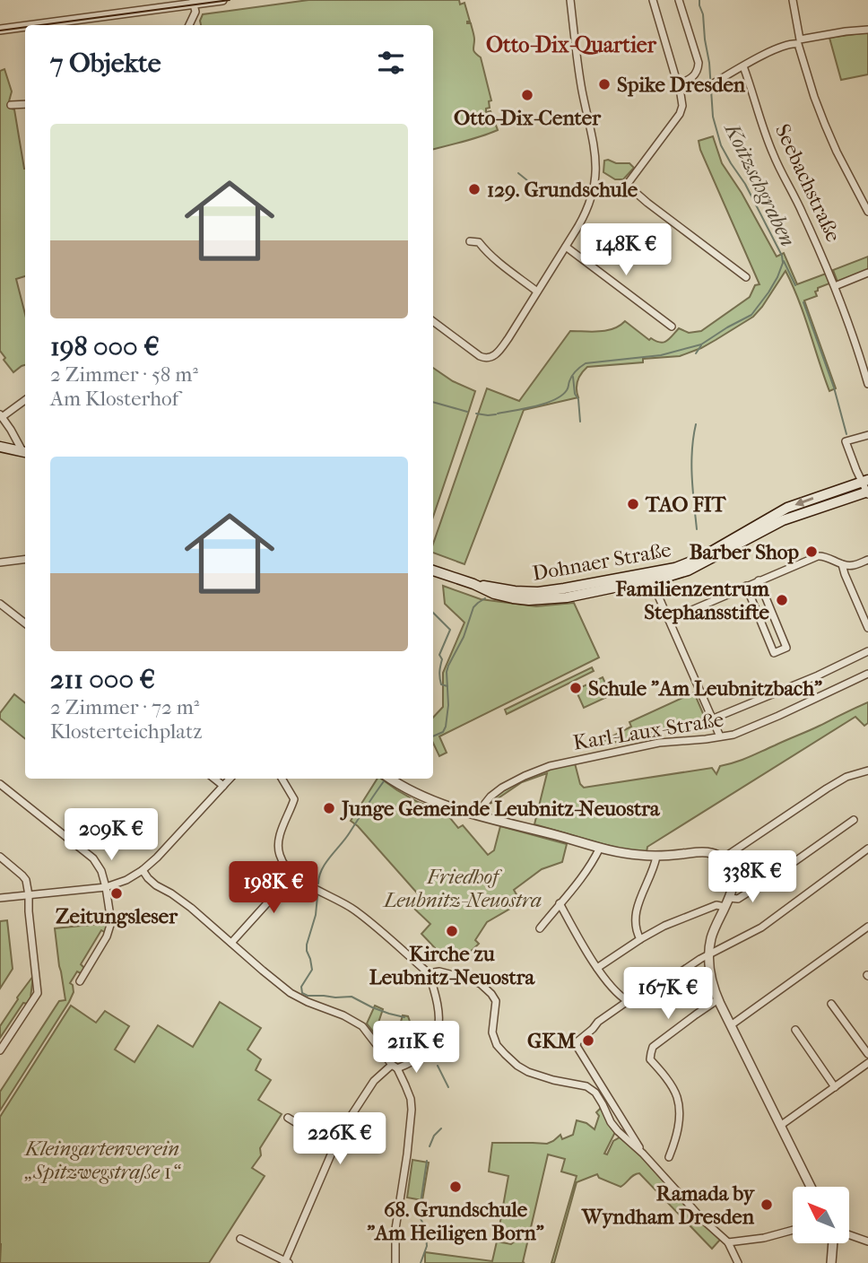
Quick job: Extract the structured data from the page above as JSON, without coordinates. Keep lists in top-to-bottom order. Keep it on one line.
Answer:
{"streets":{"main road":["Dohnaer Straße"],"street":["Seebachstraße","Karl-Laux-Straße"]},"districts":["Otto-Dix-Quartier"],"water":["Koitzschgraben"],"parks":["Friedhof Leubnitz-Neuostra","Kleingartenverein „Spitzwegstraße 1“"],"places":["Spike Dresden","Otto-Dix-Center","129. Grundschule","TAO FIT","Barber Shop","Familienzentrum Stephansstifte","Schule \"Am Leubnitzbach\"","Junge Gemeinde Leubnitz-Neuostra","Zeitungsleser","Kirche zu Leubnitz-Neuostra","GKM","68. Grundschule \"Am Heiligen Born\"","Ramada by Wyndham Dresden"],"north":"top left","page":{"heading":"7 Objekte","list":[{"name":"198 000 €","note":"2 Zimmer · 58 m² · Am Klosterhof"},{"name":"211 000 €","note":"2 Zimmer · 72 m² · Klosterteichplatz"}],"price":["148K €","209K €","338K €","198K €","167K €","211K €","226K €"]}}
